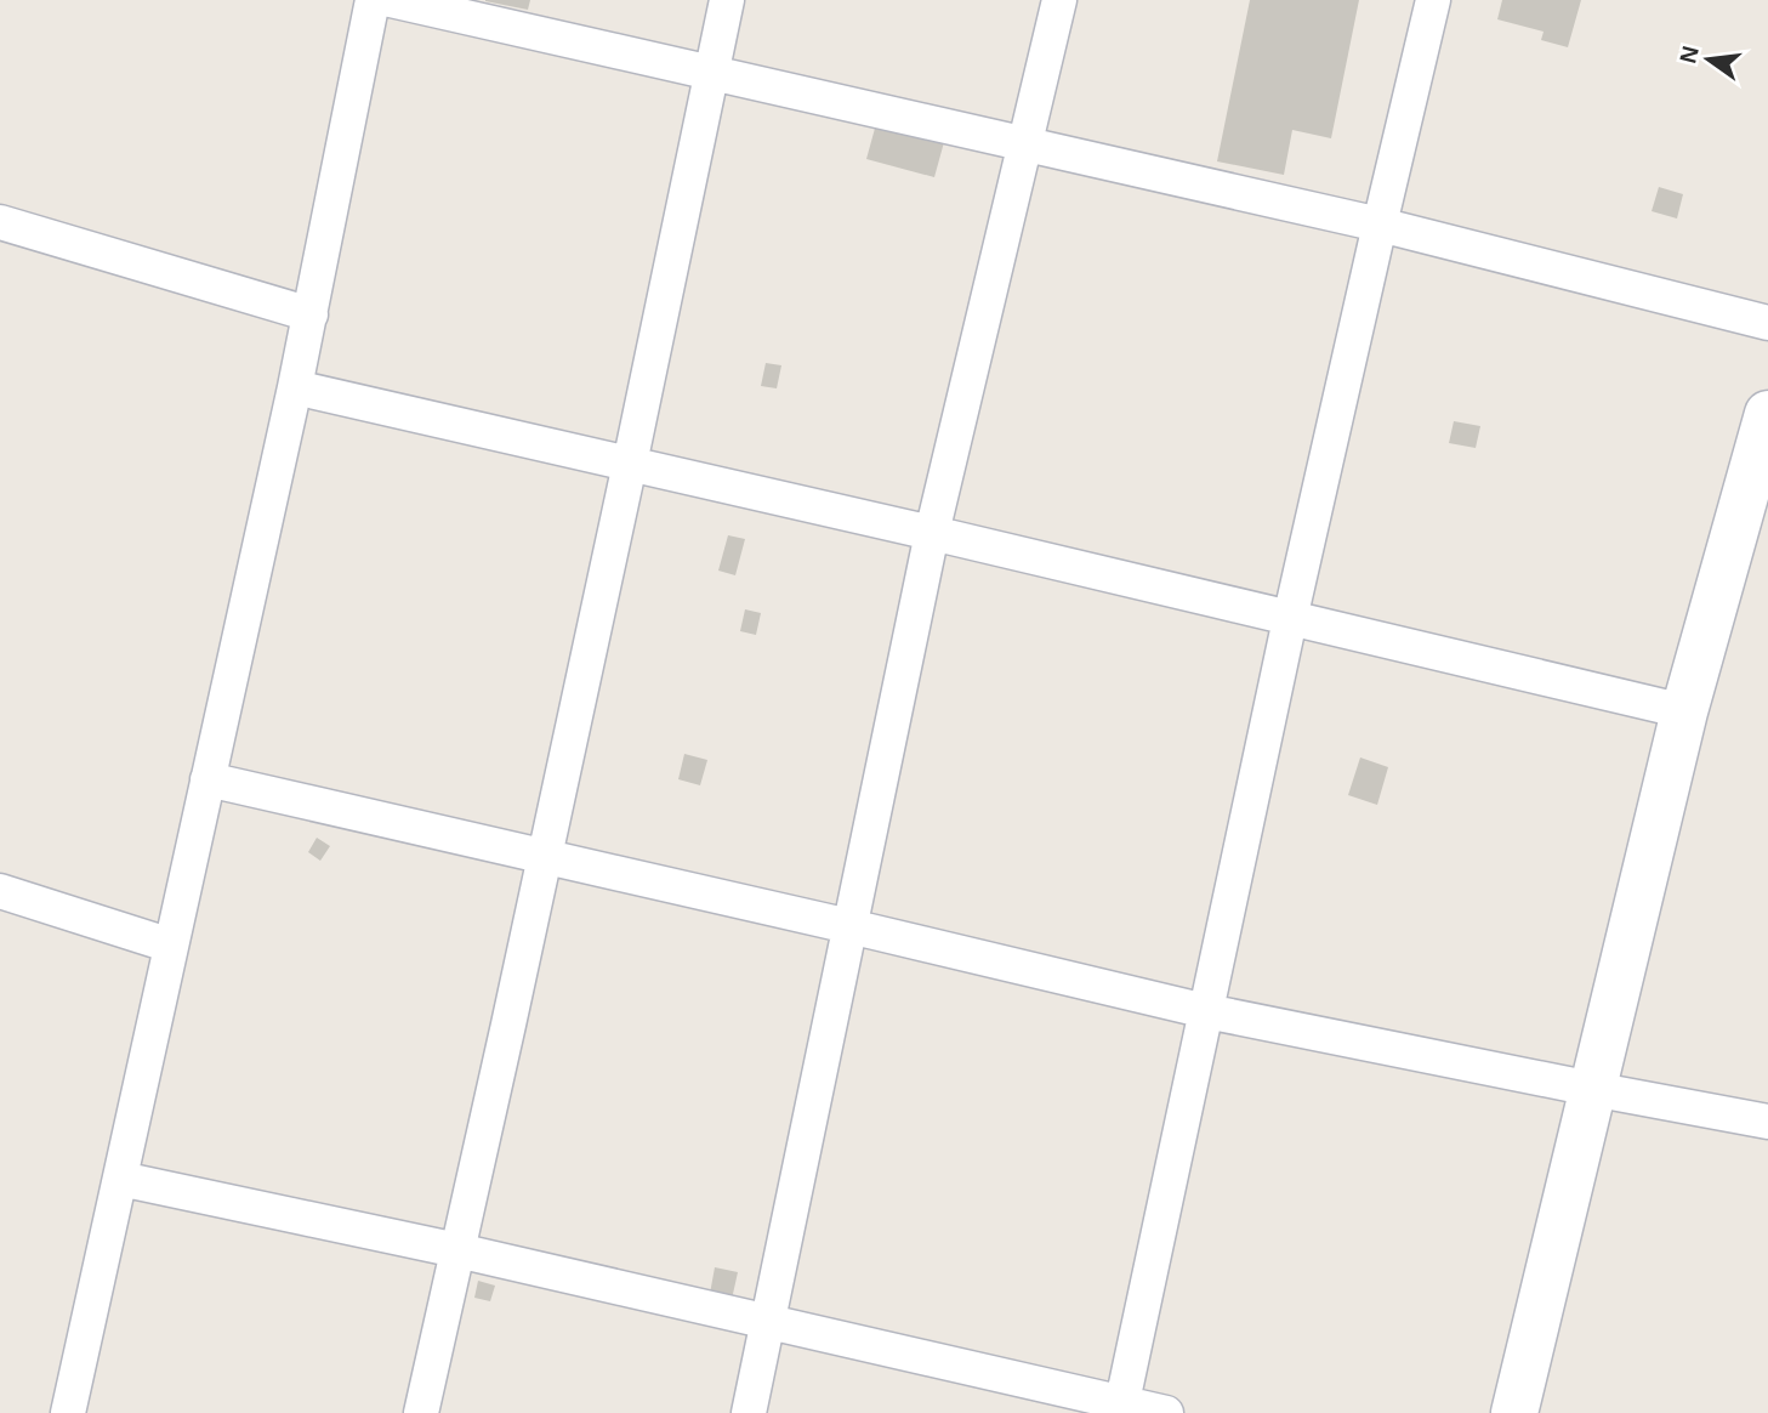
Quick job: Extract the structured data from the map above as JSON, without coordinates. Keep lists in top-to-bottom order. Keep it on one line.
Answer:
{"north":"left"}
